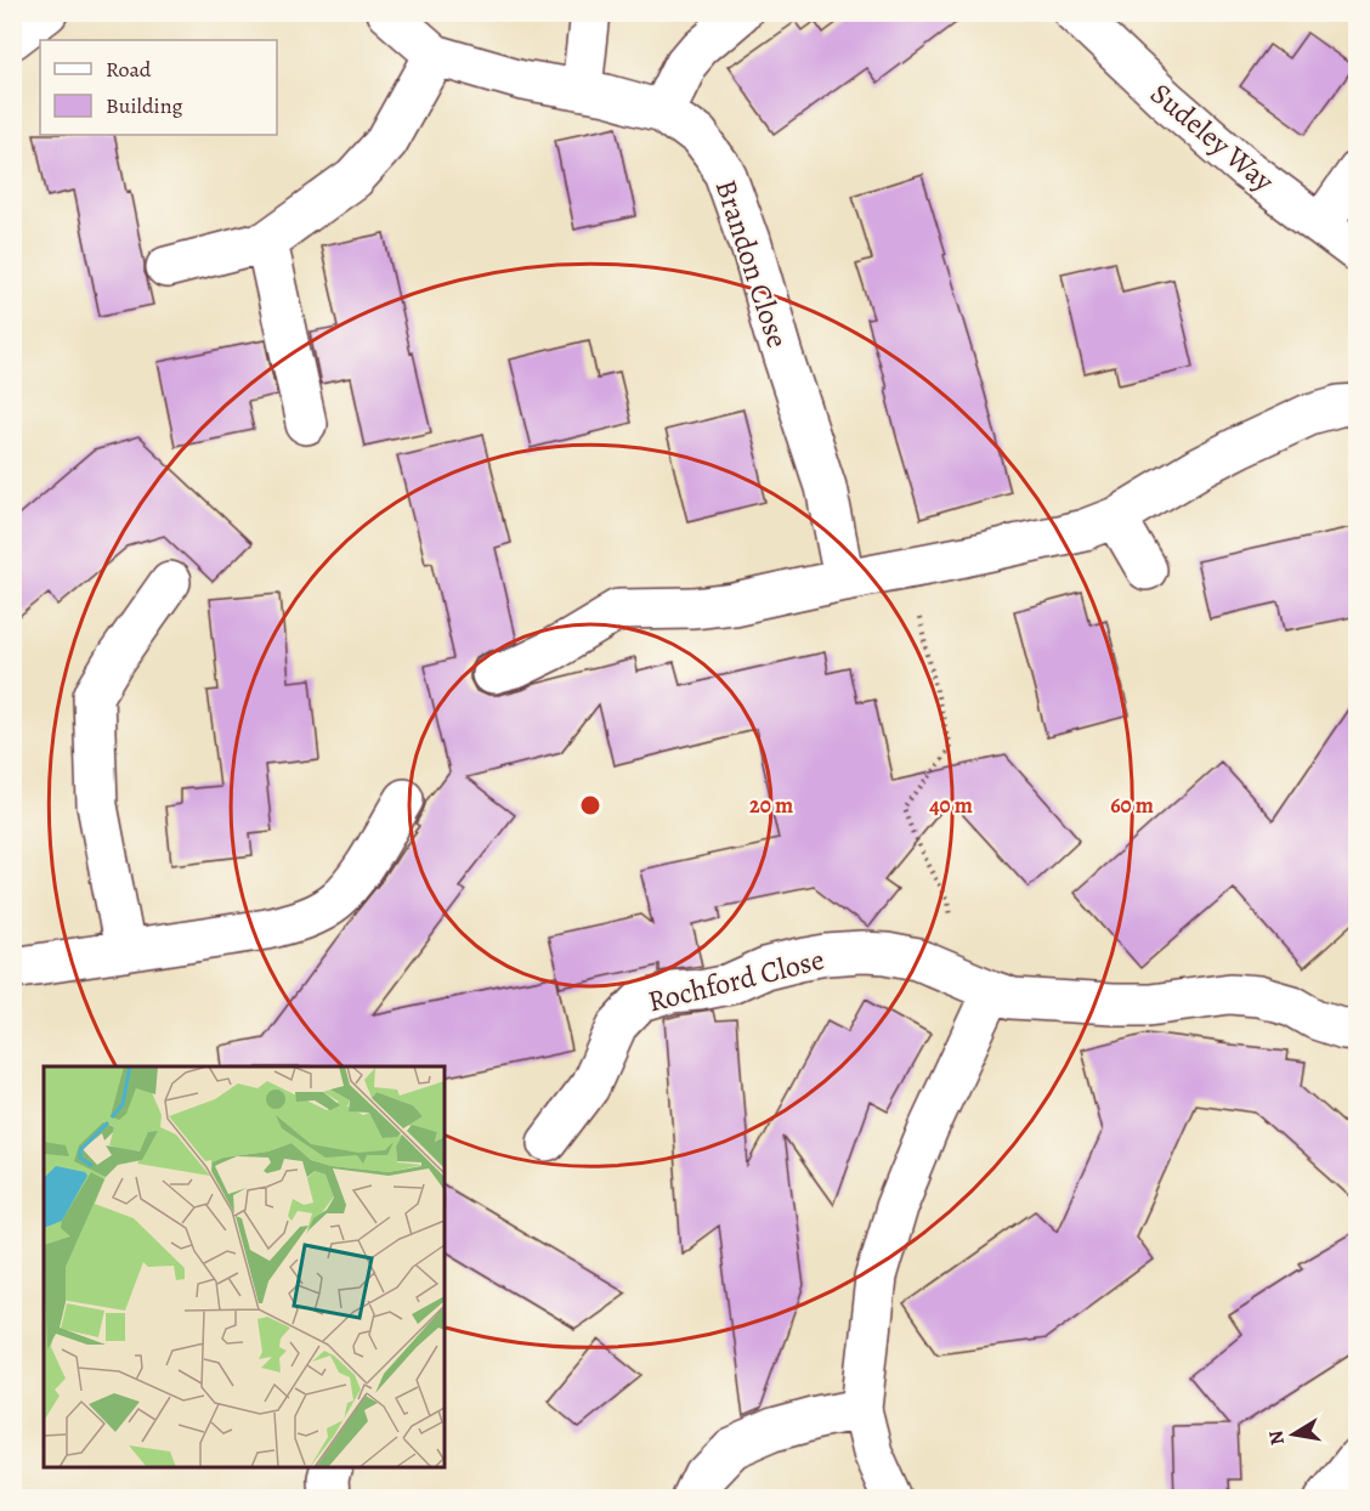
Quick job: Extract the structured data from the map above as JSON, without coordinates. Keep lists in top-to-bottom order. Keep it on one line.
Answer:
{"streets":{"street":["Sudeley Way","Brandon Close","Rochford Close"]},"legend":["Road","Building"],"north":"left","rings":["20 m","40 m","60 m"]}
